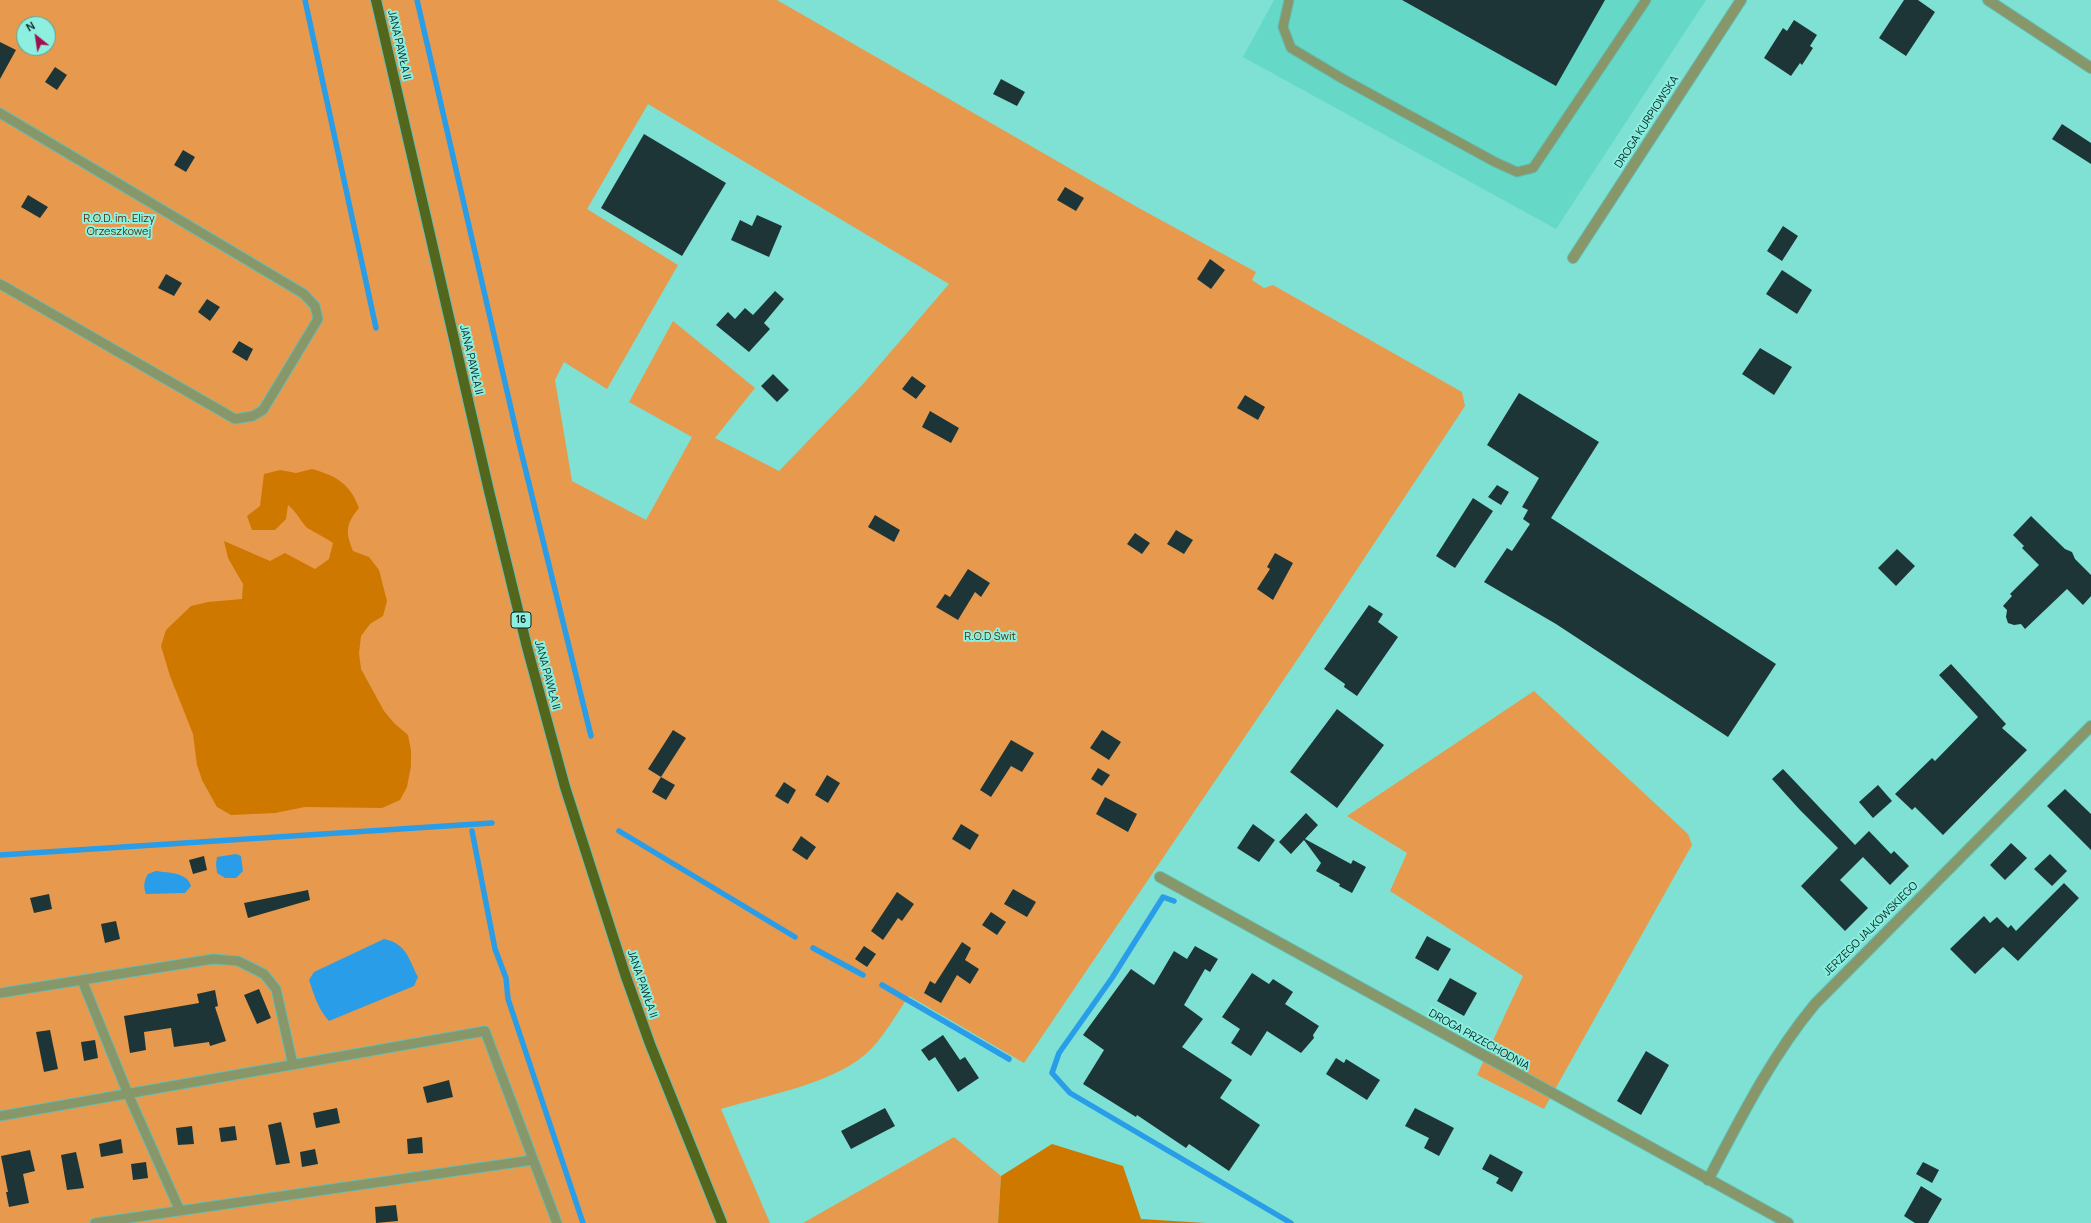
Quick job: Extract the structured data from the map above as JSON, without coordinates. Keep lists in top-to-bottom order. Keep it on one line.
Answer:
{"streets":{"main road":["JANA PAWŁA II","16"],"street":["DROGA KURPIOWSKA","JERZEGO JALKOWSKIEGO","DROGA PRZECHODNIA"]},"crossings":[["JERZEGO JALKOWSKIEGO","DROGA PRZECHODNIA"]],"parks":["R.O.D. im. Elizy Orzeszkowej","R.O.D Świt"],"north":"top left"}
